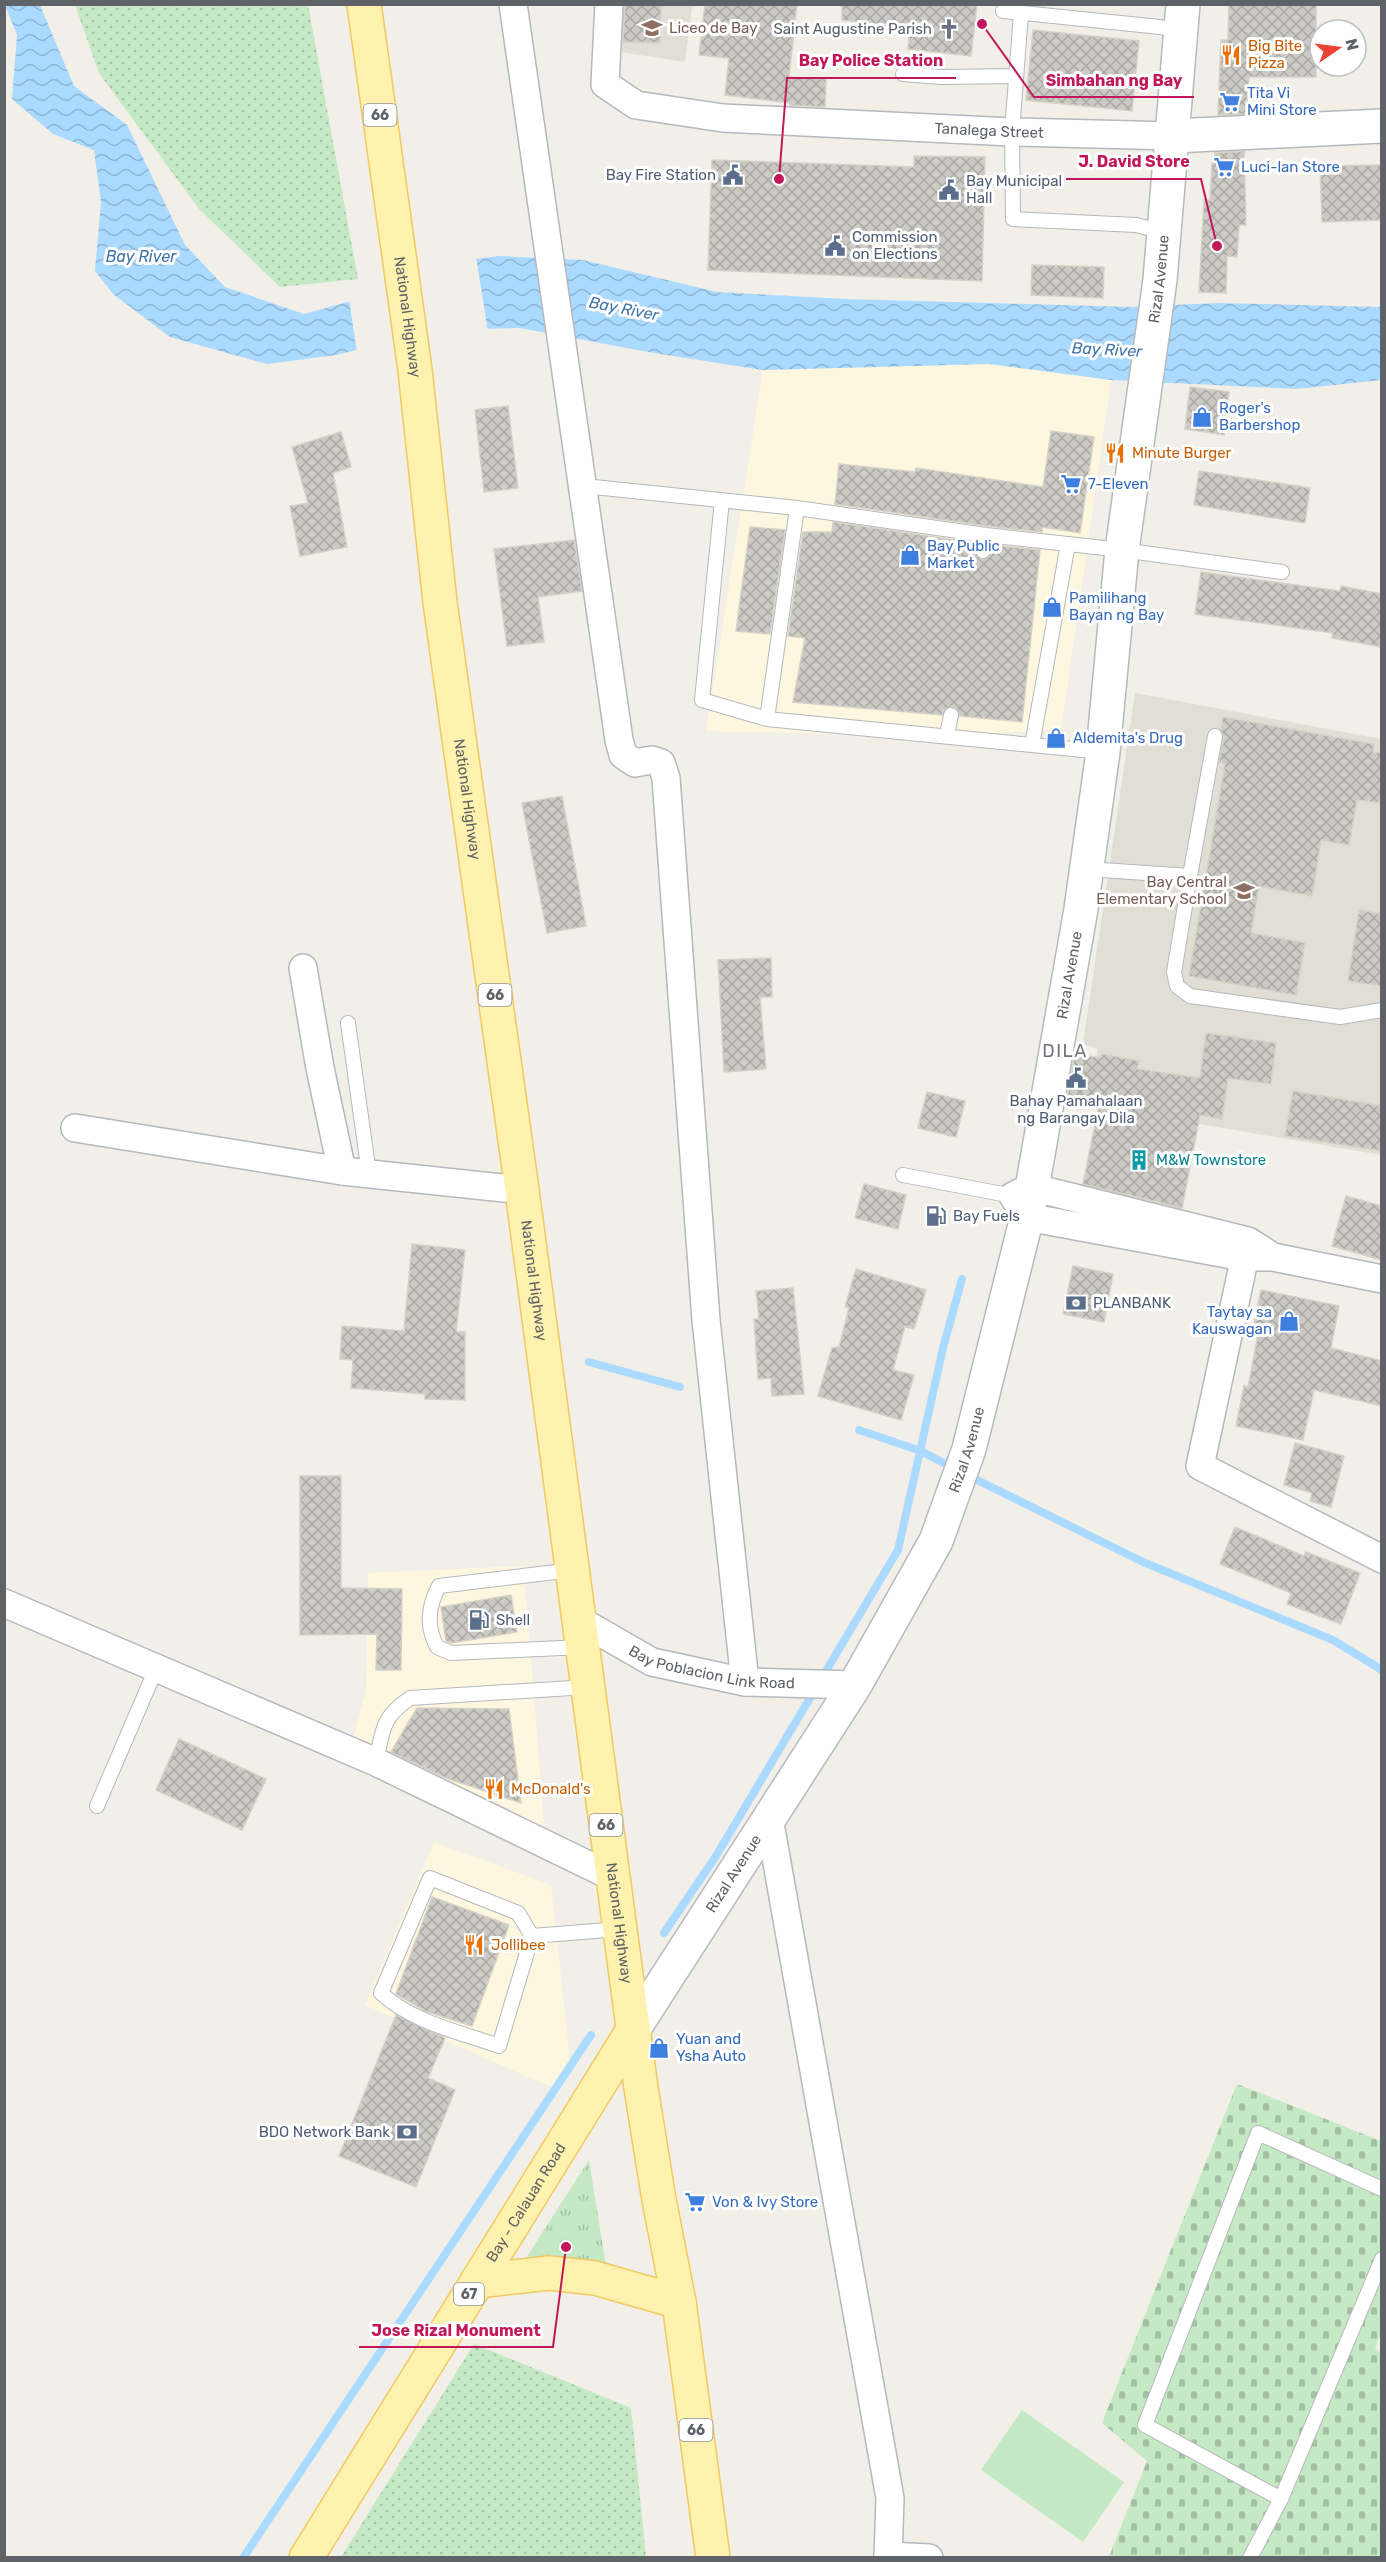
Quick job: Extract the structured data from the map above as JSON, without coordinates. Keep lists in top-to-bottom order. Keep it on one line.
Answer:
{"streets":{"main road":["66","Tanalega Street","Rizal Avenue","National Highway","Bay - Calauan Road","67"],"street":["Bay Poblacion Link Road"]},"crossings":[["Tanalega Street","Rizal Avenue"],["Rizal Avenue","National Highway"],["Rizal Avenue","Bay Poblacion Link Road"],["Rizal Avenue","Bay - Calauan Road"],["National Highway","Bay Poblacion Link Road"],["National Highway","Bay - Calauan Road"]],"districts":["DILA"],"water":["Bay River"],"places":{"other":["Simbahan ng Bay","Bay Police Station","J. David Store","Jose Rizal Monument"],"school or university":["Liceo de Bay","Bay Central Elementary School"],"church":["Saint Augustine Parish"],"restaurant":["Big Bite Pizza","Minute Burger","McDonald's","Jollibee"],"supermarket":["Tita Vi Mini Store","Luci-lan Store","7-Eleven","Von & Ivy Store"],"public building":["Bay Fire Station","Bay Municipal Hall","Commission on Elections","Bahay Pamahalaan ng Barangay Dila"],"shop":["Roger's Barbershop","Bay Public Market","Pamilihang Bayan ng Bay","Aldemita's Drug","Taytay sa Kauswagan","Yuan and Ysha Auto"],"building":["M&W Townstore"],"fuel station":["Bay Fuels","Shell"],"bank":["PLANBANK","BDO Network Bank"]},"north":"right"}
